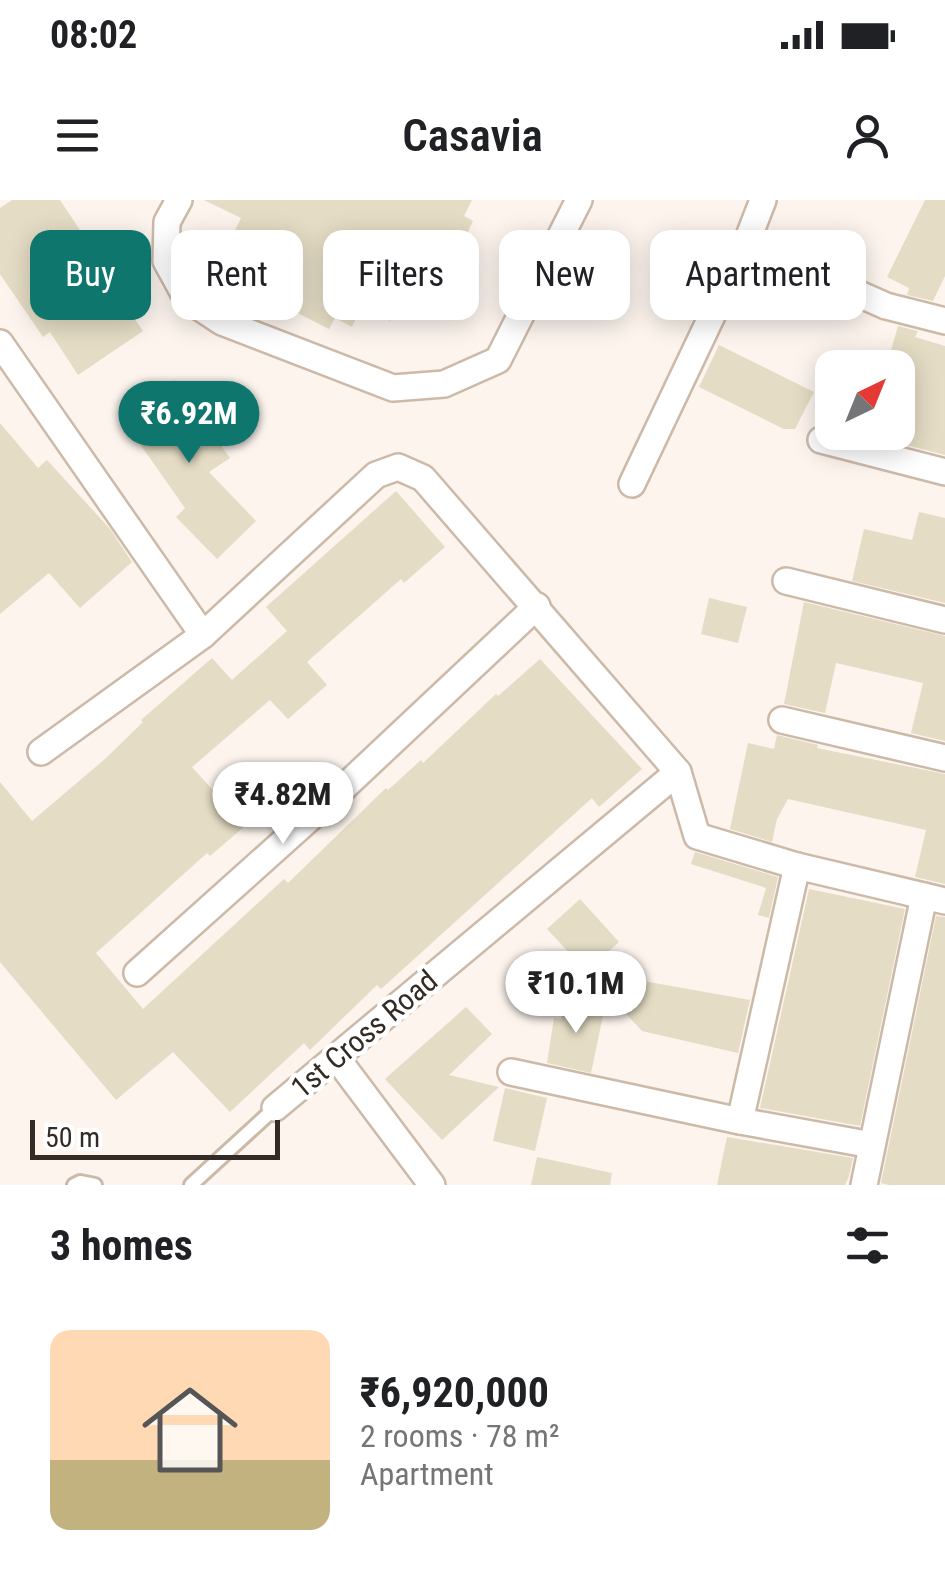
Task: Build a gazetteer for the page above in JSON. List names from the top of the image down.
{
  "streets": {
    "street": ["1st Cross Road"]
  },
  "scale_bar": "50 m",
  "north": "top right",
  "page": {
    "status": "08:02",
    "header": "Casavia",
    "chip": [
      "Buy",
      "Rent",
      "Filters",
      "New",
      "Apartment"
    ],
    "price": ["₹6.92M", "₹4.82M", "₹10.1M"],
    "scale": "50 m",
    "heading": "3 homes",
    "list": [
      {
        "name": "₹6,920,000",
        "note": "2 rooms · 78 m² · Apartment"
      }
    ]
  }
}
